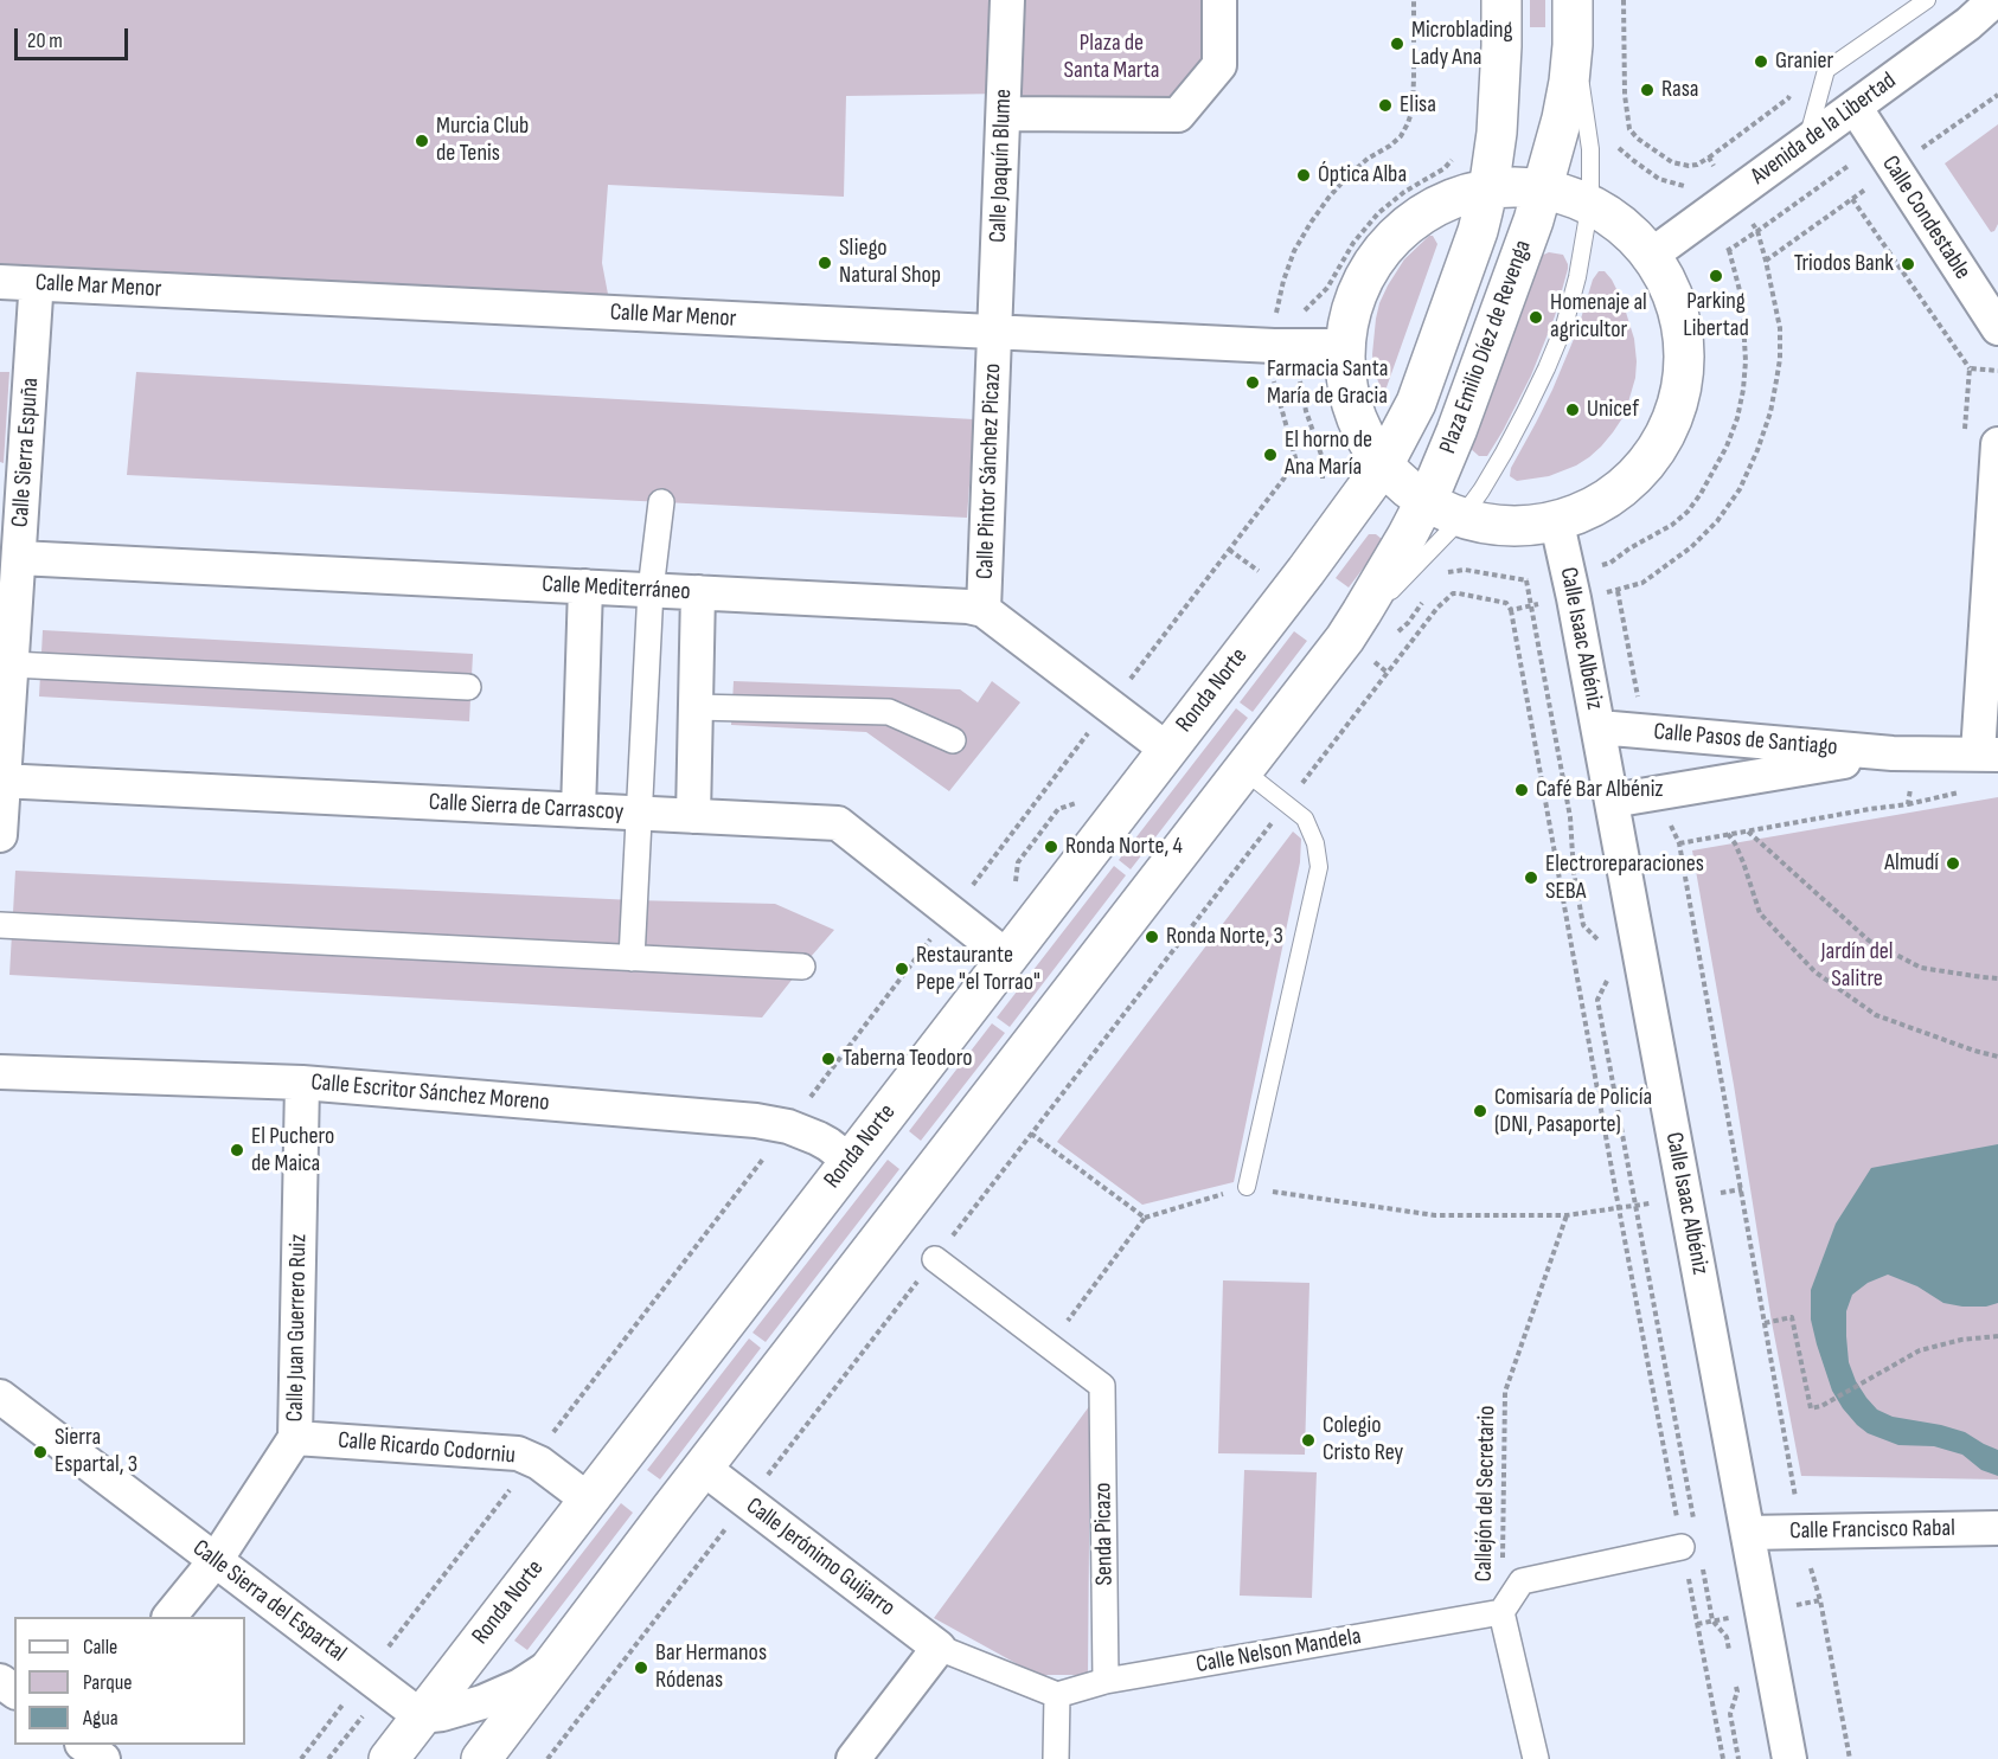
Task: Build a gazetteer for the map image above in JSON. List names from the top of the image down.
{
  "streets": {
    "main road": ["Plaza Emilio Díez de Revenga", "Ronda Norte"],
    "street": [
      "Avenida de la Libertad",
      "Calle Joaquín Blume",
      "Calle Condestable",
      "Calle Mar Menor",
      "Calle Sierra Espuña",
      "Calle Pintor Sánchez Picazo",
      "Calle Mediterráneo",
      "Calle Isaac Albéniz",
      "Calle Pasos de Santiago",
      "Calle Sierra de Carrascoy",
      "Calle Escritor Sánchez Moreno",
      "Calle Juan Guerrero Ruiz",
      "Calle Ricardo Codorniu",
      "Calle Francisco Rabal",
      "Senda Picazo",
      "Calle Jerónimo Guijarro",
      "Calle Sierra del Espartal",
      "Calle Nelson Mandela"
    ],
    "path": ["Callejón del Secretario"]
  },
  "crossings": [
    ["Avenida de la Libertad", "Calle Condestable"],
    ["Calle Joaquín Blume", "Calle Mar Menor"],
    ["Calle Joaquín Blume", "Calle Pintor Sánchez Picazo"],
    ["Calle Mar Menor", "Calle Sierra Espuña"],
    ["Calle Mar Menor", "Calle Pintor Sánchez Picazo"],
    ["Plaza Emilio Díez de Revenga", "Ronda Norte"],
    ["Calle Sierra Espuña", "Calle Mediterráneo"],
    ["Calle Sierra Espuña", "Calle Sierra de Carrascoy"],
    ["Calle Pintor Sánchez Picazo", "Calle Mediterráneo"],
    ["Calle Isaac Albéniz", "Calle Pasos de Santiago"],
    ["Calle Isaac Albéniz", "Calle Francisco Rabal"],
    ["Ronda Norte", "Calle Sierra de Carrascoy"],
    ["Ronda Norte", "Calle Escritor Sánchez Moreno"],
    ["Ronda Norte", "Calle Ricardo Codorniu"],
    ["Ronda Norte", "Calle Sierra del Espartal"],
    ["Calle Escritor Sánchez Moreno", "Calle Juan Guerrero Ruiz"],
    ["Calle Juan Guerrero Ruiz", "Calle Ricardo Codorniu"],
    ["Calle Juan Guerrero Ruiz", "Calle Sierra del Espartal"],
    ["Callejón del Secretario", "Calle Nelson Mandela"],
    ["Senda Picazo", "Calle Nelson Mandela"]
  ],
  "parks": ["Plaza de Santa Marta", "Jardín del Salitre"],
  "places": [
    "Microblading Lady Ana",
    "Granier",
    "Rasa",
    "Elisa",
    "Murcia Club de Tenis",
    "Óptica Alba",
    "Sliego Natural Shop",
    "Triodos Bank",
    "Parking Libertad",
    "Homenaje al agricultor",
    "Farmacia Santa María de Gracia",
    "Unicef",
    "El horno de Ana María",
    "Café Bar Albéniz",
    "Ronda Norte, 4",
    "Almudí",
    "Electroreparaciones SEBA",
    "Ronda Norte, 3",
    "Restaurante Pepe \"el Torrao\"",
    "Taberna Teodoro",
    "Comisaría de Policía (DNI, Pasaporte)",
    "El Puchero de Maica",
    "Colegio Cristo Rey",
    "Sierra Espartal, 3",
    "Bar Hermanos Ródenas"
  ],
  "legend": ["Calle", "Parque", "Agua"],
  "scale_bar": "20 m"
}
